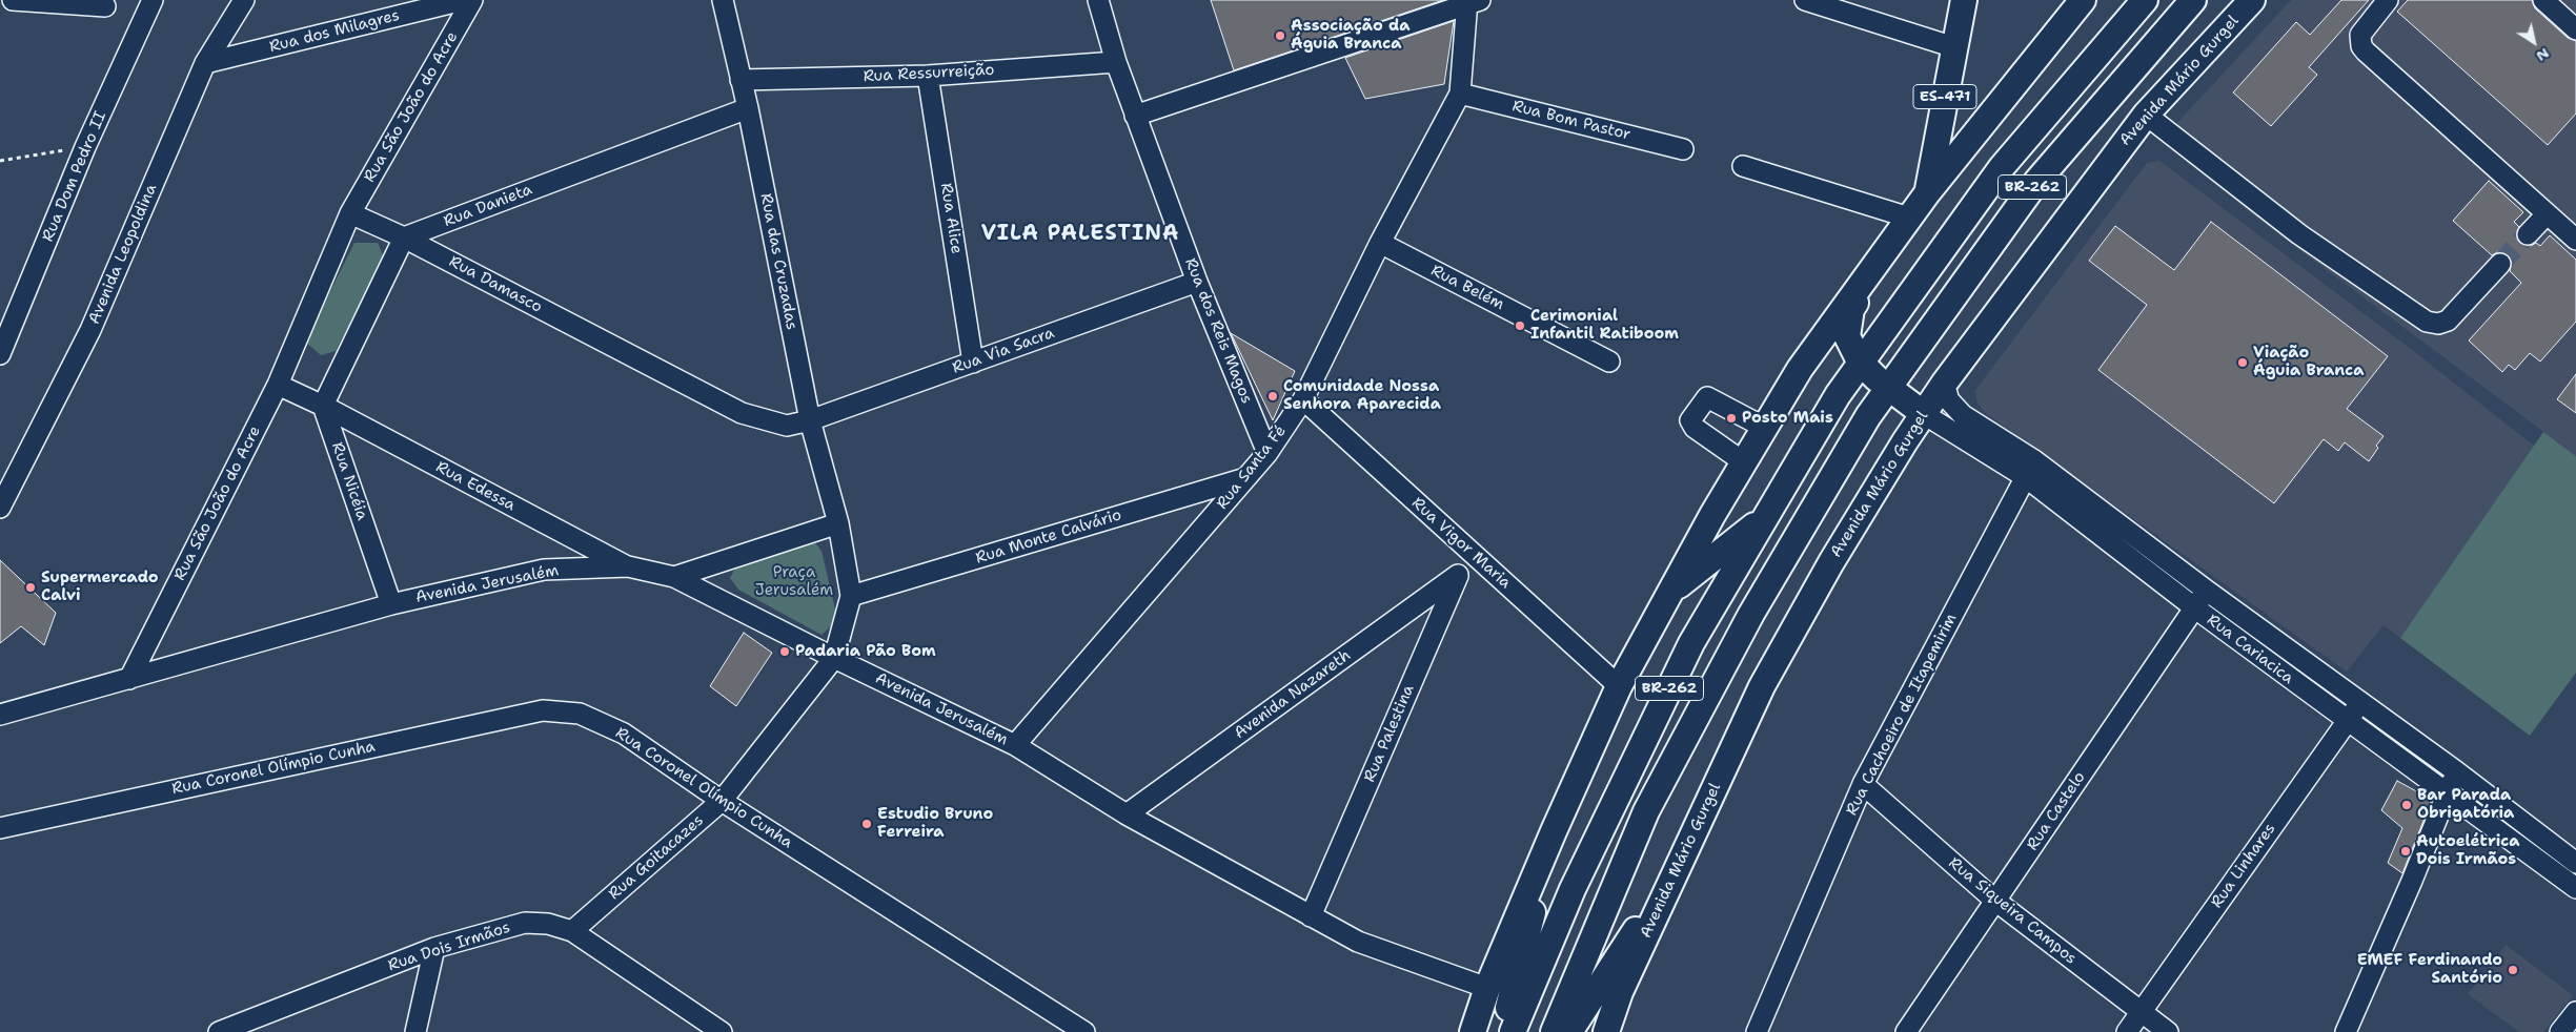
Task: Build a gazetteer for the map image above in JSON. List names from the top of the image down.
{
  "streets": {
    "main road": ["Avenida Mário Gurgel", "ES-471", "BR-262"],
    "street": [
      "Rua dos Milagres",
      "Rua Ressurreição",
      "Rua São João do Acre",
      "Rua Bom Pastor",
      "Rua Dom Pedro II",
      "Rua Danieta",
      "Rua Alice",
      "Avenida Leopoldina",
      "Rua das Cruzadas",
      "Rua Damasco",
      "Rua Belém",
      "Rua dos Reis Magos",
      "Rua Via Sacra",
      "Rua Santa Fé",
      "Rua Nicéia",
      "Rua Edessa",
      "Rua Monte Calvário",
      "Rua Vigor Maria",
      "Avenida Jerusalém",
      "Rua Cariacica",
      "Avenida Nazareth",
      "Rua Cachoeiro de Itapemirim",
      "Rua Palestina",
      "Rua Coronel Olímpio Cunha",
      "Rua Castelo",
      "Rua Goitacazes",
      "Rua Linhares",
      "Rua Siqueira Campos",
      "Rua Dois Irmãos"
    ]
  },
  "crossings": [
    ["Rua dos Milagres", "Avenida Leopoldina"],
    ["Rua Ressurreição", "Rua Alice"],
    ["Rua Ressurreição", "Rua das Cruzadas"],
    ["Rua Ressurreição", "Rua dos Reis Magos"],
    ["Avenida Mário Gurgel", "Rua Cariacica"],
    ["ES-471", "BR-262"],
    ["Rua São João do Acre", "Rua Damasco"],
    ["Rua São João do Acre", "Avenida Jerusalém"],
    ["Rua Bom Pastor", "Rua Santa Fé"],
    ["BR-262", "Rua Vigor Maria"],
    ["BR-262", "Avenida Jerusalém"],
    ["Rua Danieta", "Rua das Cruzadas"],
    ["Rua Danieta", "Rua Damasco"],
    ["Rua Alice", "Rua Via Sacra"],
    ["Rua das Cruzadas", "Rua Damasco"],
    ["Rua das Cruzadas", "Rua Via Sacra"],
    ["Rua das Cruzadas", "Rua Monte Calvário"],
    ["Rua das Cruzadas", "Avenida Jerusalém"],
    ["Rua das Cruzadas", "Rua Goitacazes"],
    ["Rua Damasco", "Rua Via Sacra"],
    ["Rua Belém", "Rua Santa Fé"],
    ["Rua dos Reis Magos", "Rua Via Sacra"],
    ["Rua dos Reis Magos", "Rua Santa Fé"],
    ["Rua Santa Fé", "Rua Monte Calvário"],
    ["Rua Santa Fé", "Rua Vigor Maria"],
    ["Rua Santa Fé", "Avenida Jerusalém"],
    ["Rua Nicéia", "Rua Edessa"],
    ["Rua Nicéia", "Avenida Jerusalém"],
    ["Rua Edessa", "Avenida Jerusalém"],
    ["Rua Vigor Maria", "Rua Palestina"],
    ["Avenida Jerusalém", "Avenida Nazareth"],
    ["Avenida Jerusalém", "Rua Palestina"],
    ["Avenida Jerusalém", "Rua Goitacazes"],
    ["Rua Cariacica", "Rua Cachoeiro de Itapemirim"],
    ["Rua Cariacica", "Rua Castelo"],
    ["Rua Cariacica", "Rua Linhares"],
    ["Avenida Nazareth", "Rua Palestina"],
    ["Rua Cachoeiro de Itapemirim", "Rua Siqueira Campos"],
    ["Rua Coronel Olímpio Cunha", "Rua Goitacazes"],
    ["Rua Castelo", "Rua Siqueira Campos"],
    ["Rua Goitacazes", "Rua Dois Irmãos"],
    ["Rua Linhares", "Rua Siqueira Campos"]
  ],
  "districts": ["VILA PALESTINA"],
  "parks": ["Praça Jerusalém"],
  "places": [
    "Associação da Águia Branca",
    "Cerimonial Infantil Ratiboom",
    "Viação Águia Branca",
    "Comunidade Nossa Senhora Aparecida",
    "Posto Mais",
    "Supermercado Calvi",
    "Padaria Pão Bom",
    "Bar Parada Obrigatória",
    "Estudio Bruno Ferreira",
    "Autoelétrica Dois Irmãos",
    "EMEF Ferdinando Santório"
  ],
  "north": "bottom right"
}
